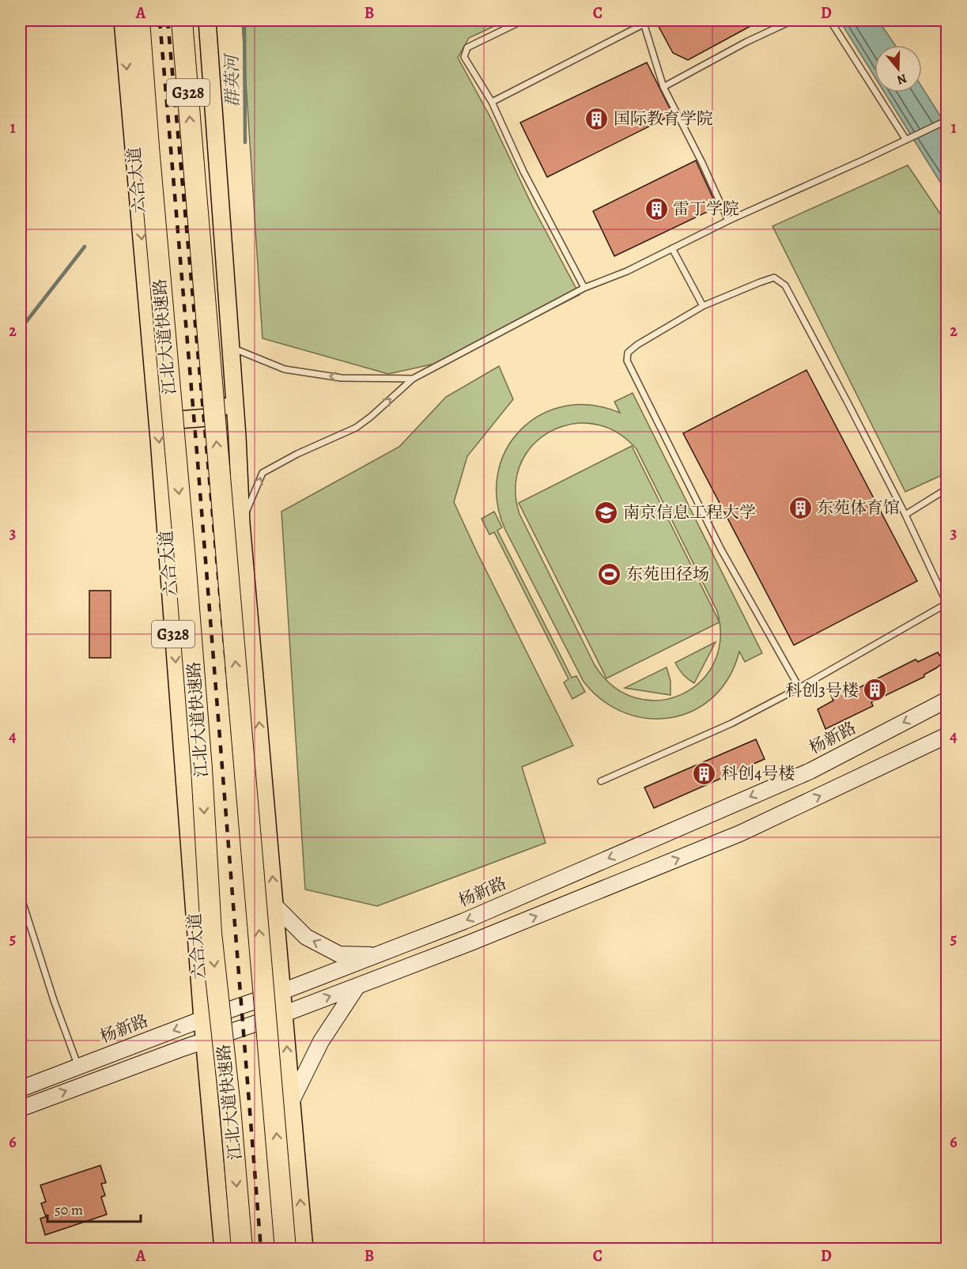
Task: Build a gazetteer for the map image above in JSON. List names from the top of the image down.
{
  "streets": {
    "highway": ["G328", "江北大道快速路"],
    "main road": ["六合大道", "杨新路"]
  },
  "crossings": [
    ["G328", "杨新路"],
    ["六合大道", "杨新路"]
  ],
  "water": ["群英河"],
  "places": {
    "building": [
      "国际教育学院",
      "雷丁学院",
      "东苑体育馆",
      "科创3号楼",
      "科创4号楼"
    ],
    "school or university": ["南京信息工程大学"],
    "sports": ["东苑田径场"]
  },
  "scale_bar": "50 m",
  "north": "bottom",
  "grid": {
    "columns": [
      "A",
      "B",
      "C",
      "D"
    ],
    "rows": [
      "1",
      "2",
      "3",
      "4",
      "5",
      "6"
    ]
  }
}
